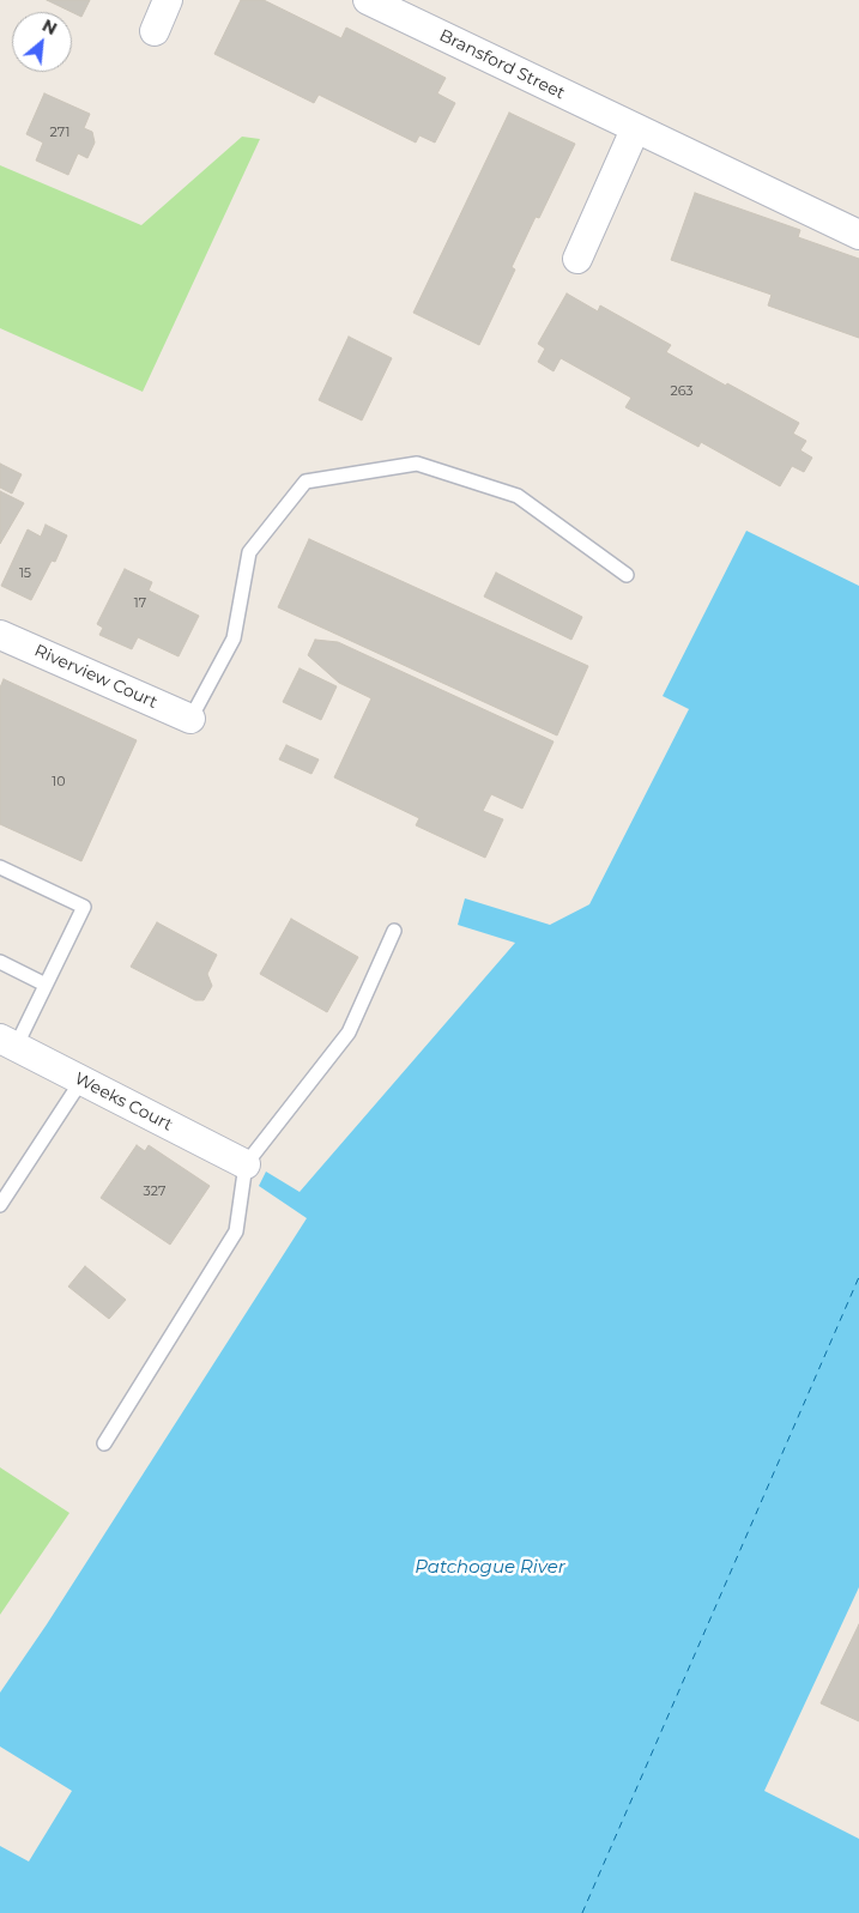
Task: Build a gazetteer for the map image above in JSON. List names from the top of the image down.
{
  "streets": {
    "street": ["Bransford Street", "Riverview Court", "Weeks Court"]
  },
  "water": ["Patchogue River"],
  "house_numbers": [
    "271",
    "263",
    "15",
    "17",
    "10",
    "327"
  ],
  "north": "top right"
}
